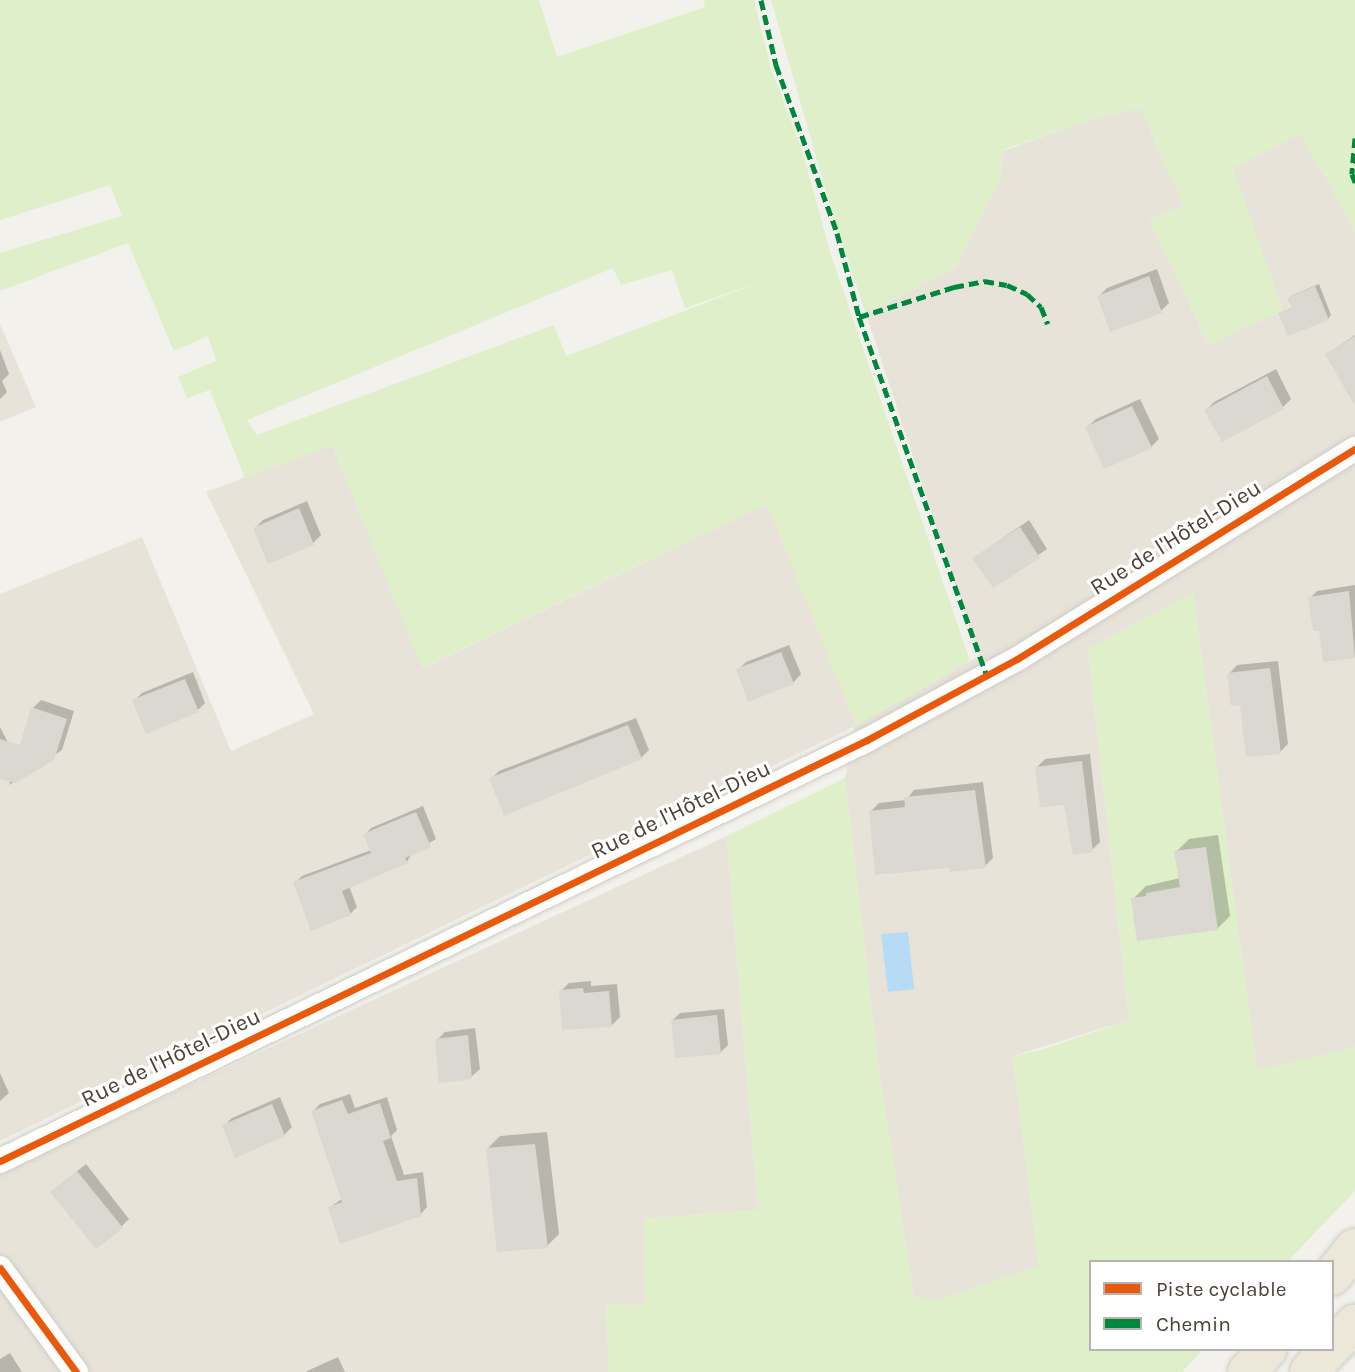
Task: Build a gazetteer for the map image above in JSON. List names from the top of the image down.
{
  "streets": {
    "street": ["Rue de l'Hôtel-Dieu"]
  },
  "legend": ["Piste cyclable", "Chemin"]
}
